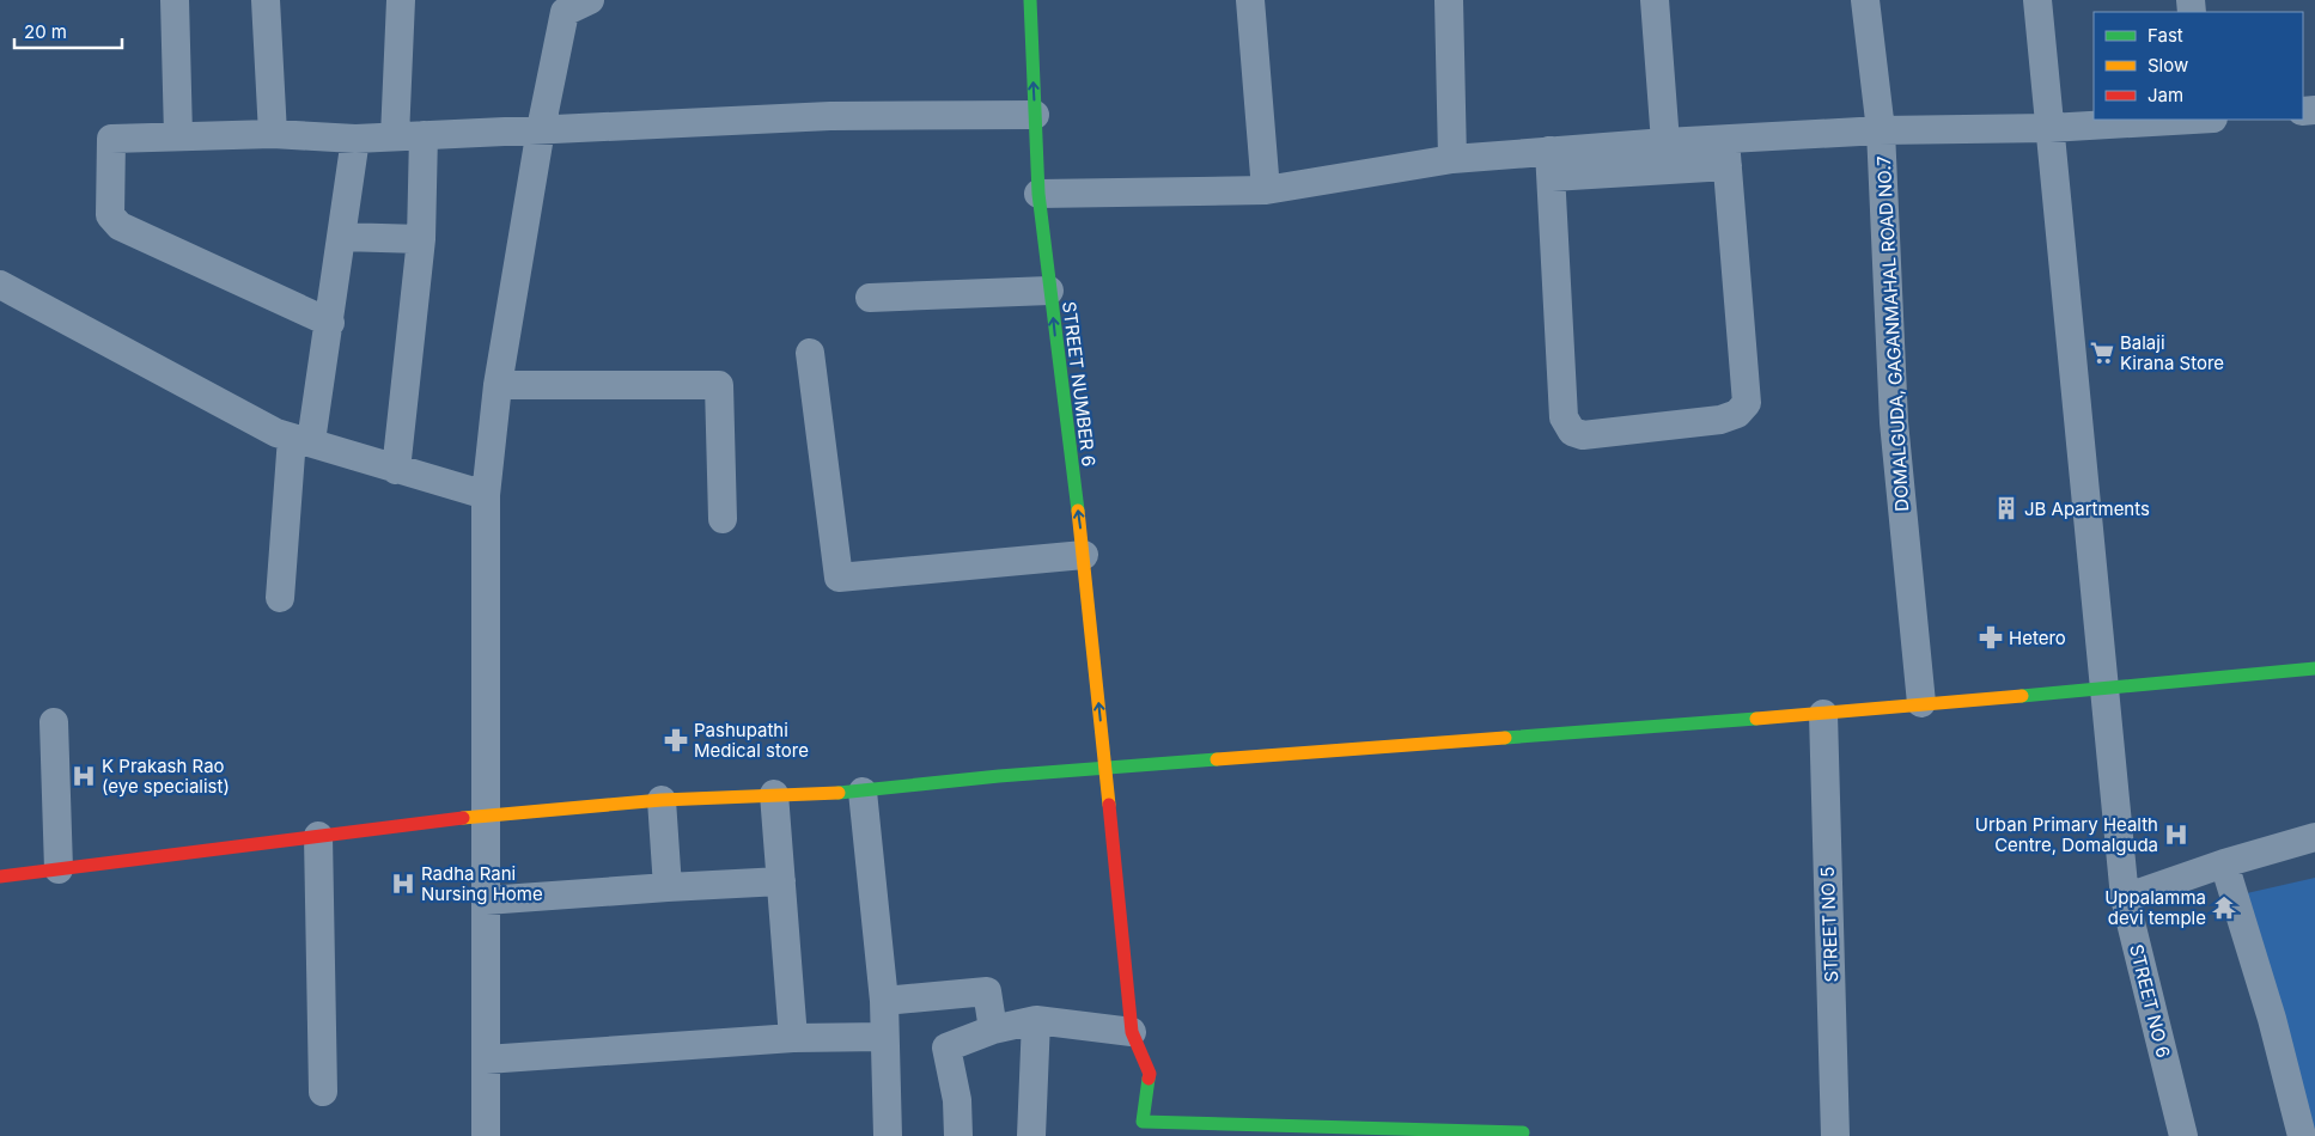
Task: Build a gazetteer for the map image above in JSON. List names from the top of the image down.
{
  "streets": {
    "street": [
      "DOMALGUDA, GAGANMAHAL ROAD NO.7",
      "STREET NUMBER 6",
      "STREET NO 5",
      "STREET NO 6"
    ]
  },
  "one_way": ["STREET NUMBER 6"],
  "places": {
    "supermarket": ["Balaji Kirana Store"],
    "building": ["JB Apartments"],
    "pharmacy": ["Hetero", "Pashupathi Medical store"],
    "hospital": ["K Prakash Rao (eye specialist)", "Urban Primary Health Centre, Domalguda", "Radha Rani Nursing Home"],
    "temple": ["Uppalamma devi temple"]
  },
  "legend": ["Fast", "Slow", "Jam"],
  "scale_bar": "20 m"
}
